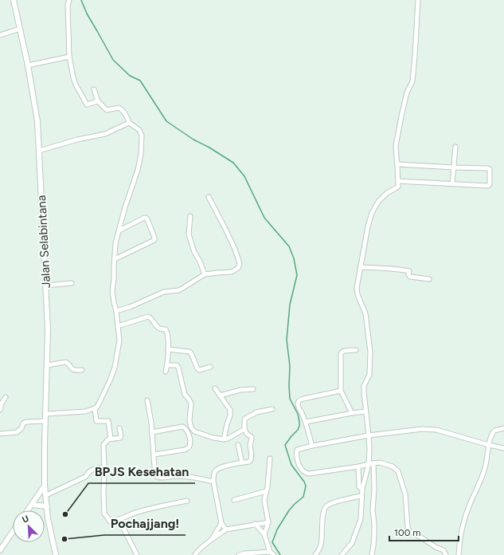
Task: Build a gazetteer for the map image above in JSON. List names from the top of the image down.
{
  "streets": {
    "street": ["Jalan Selabintana"]
  },
  "places": ["BPJS Kesehatan", "Pochajjang!"],
  "scale_bar": "100 m",
  "north": "top left"
}
